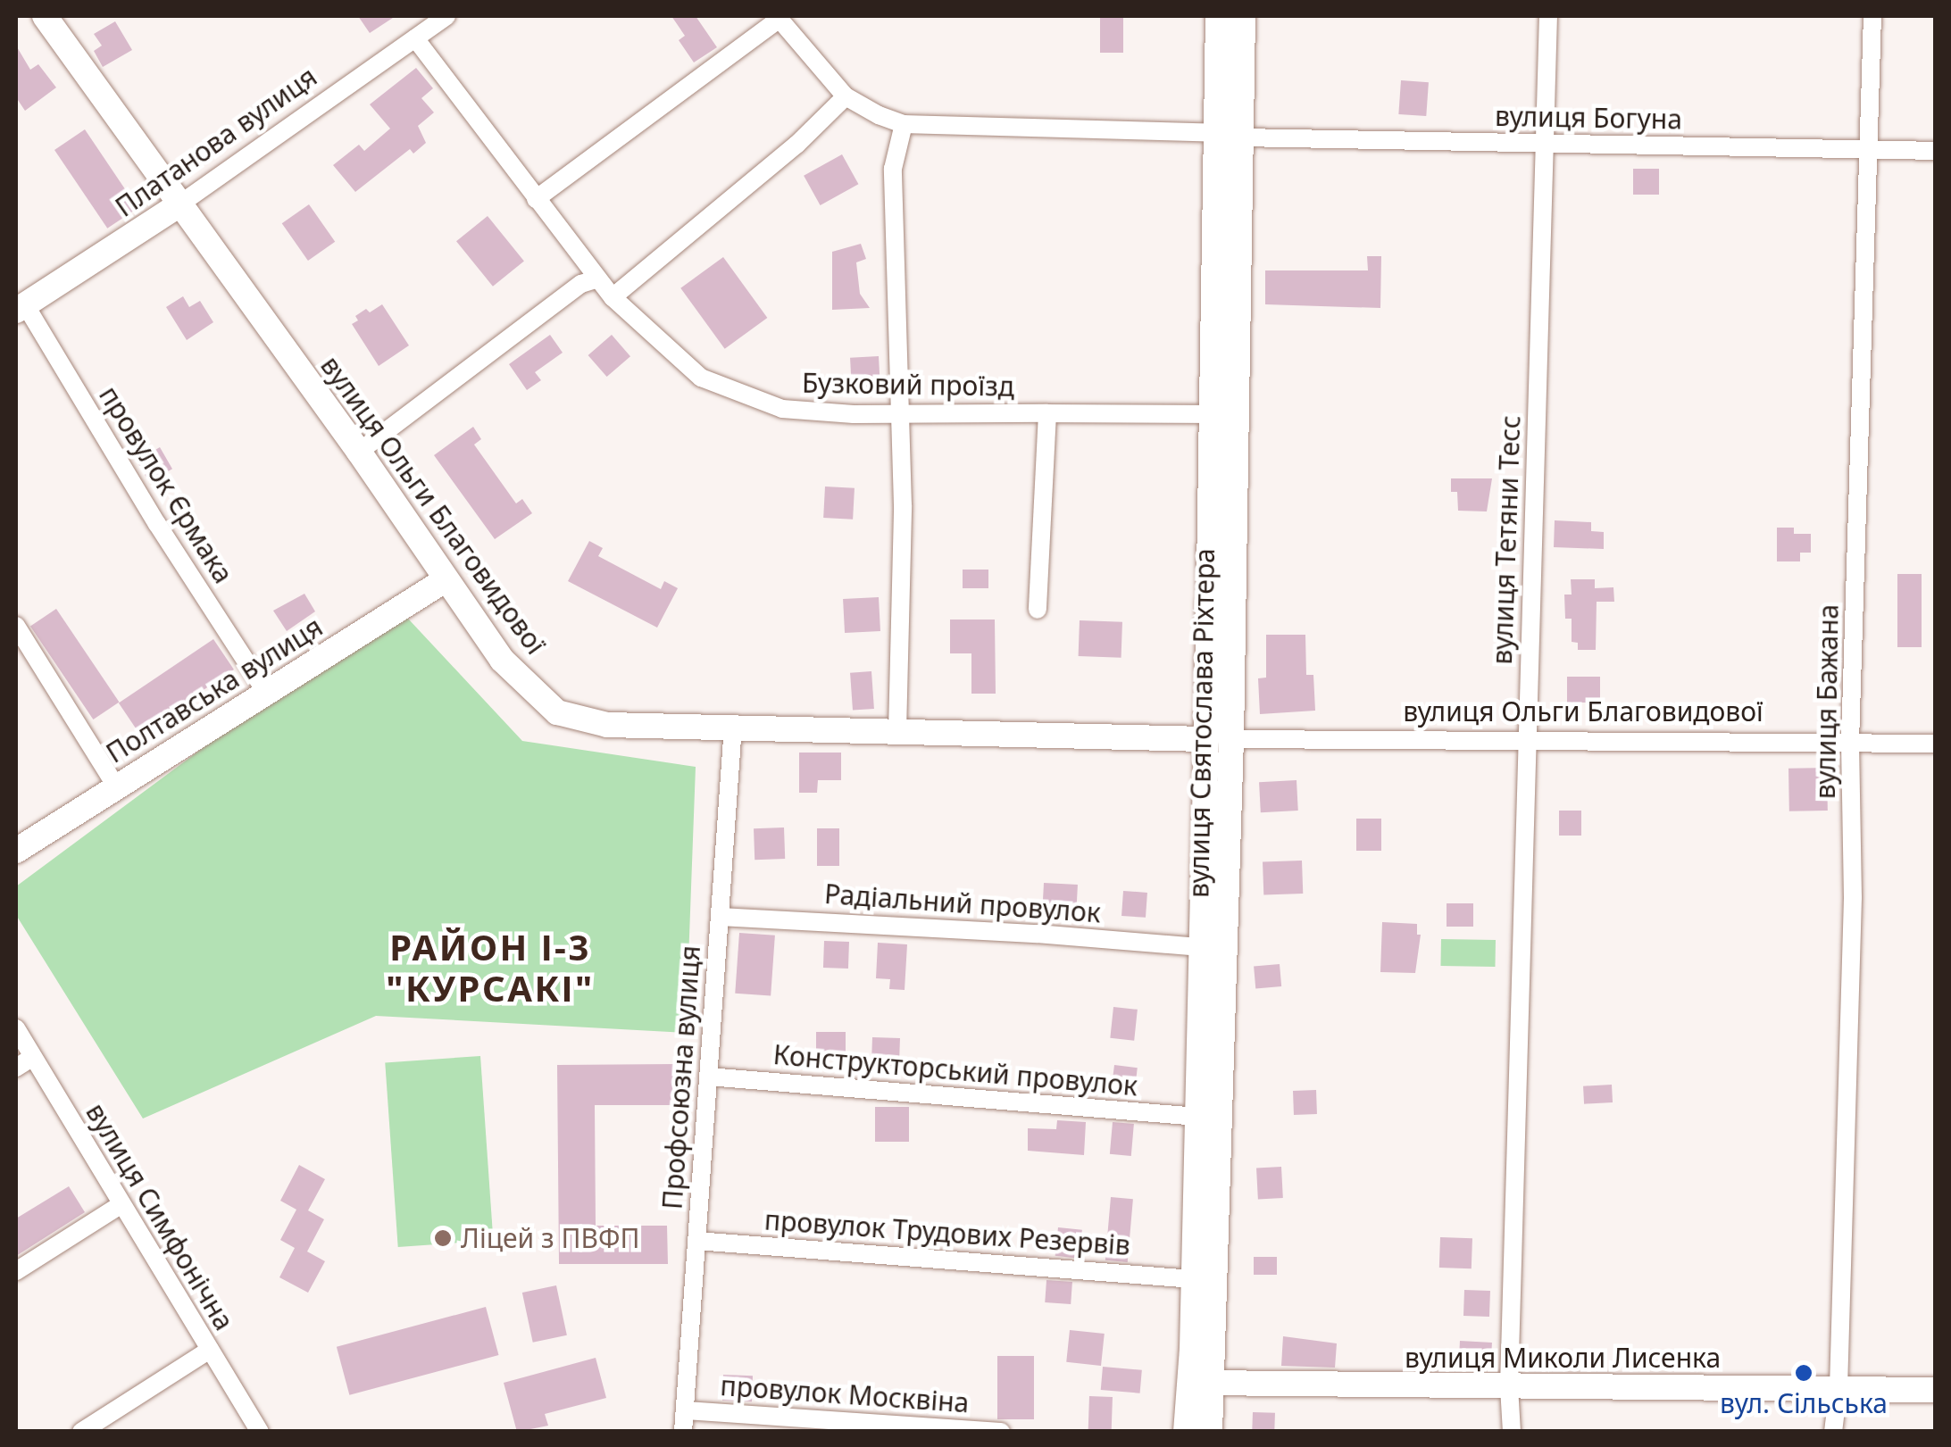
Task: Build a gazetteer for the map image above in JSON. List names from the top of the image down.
{
  "streets": {
    "street": [
      "вулиця Богуна",
      "Платанова вулиця",
      "Бузковий проїзд",
      "провулок Єрмака",
      "вулиця Ольги Благовидової",
      "вулиця Тетяни Тесс",
      "Полтавська вулиця",
      "вулиця Бажана",
      "вулиця Святослава Ріхтера",
      "Радіальний провулок",
      "Конструкторський провулок",
      "Профсоюзна вулиця",
      "вулиця Симфонічна",
      "провулок Трудових Резервів",
      "вулиця Миколи Лисенка",
      "провулок Москвіна"
    ]
  },
  "crossings": [
    ["вулиця Богуна", "вулиця Тетяни Тесс"],
    ["вулиця Богуна", "вулиця Бажана"],
    ["вулиця Богуна", "вулиця Святослава Ріхтера"],
    ["Платанова вулиця", "Бузковий проїзд"],
    ["Платанова вулиця", "провулок Єрмака"],
    ["Платанова вулиця", "вулиця Ольги Благовидової"],
    ["провулок Єрмака", "Полтавська вулиця"],
    ["вулиця Ольги Благовидової", "вулиця Тетяни Тесс"],
    ["вулиця Ольги Благовидової", "Полтавська вулиця"],
    ["вулиця Ольги Благовидової", "вулиця Бажана"],
    ["вулиця Ольги Благовидової", "вулиця Святослава Ріхтера"],
    ["вулиця Ольги Благовидової", "Профсоюзна вулиця"],
    ["вулиця Тетяни Тесс", "вулиця Миколи Лисенка"],
    ["вулиця Бажана", "вулиця Миколи Лисенка"],
    ["вулиця Святослава Ріхтера", "Радіальний провулок"],
    ["вулиця Святослава Ріхтера", "Конструкторський провулок"],
    ["вулиця Святослава Ріхтера", "провулок Трудових Резервів"],
    ["вулиця Святослава Ріхтера", "вулиця Миколи Лисенка"],
    ["Радіальний провулок", "Профсоюзна вулиця"],
    ["Конструкторський провулок", "Профсоюзна вулиця"],
    ["Профсоюзна вулиця", "провулок Трудових Резервів"],
    ["Профсоюзна вулиця", "провулок Москвіна"]
  ],
  "districts": ["РАЙОН І-3 \"КУРСАКІ\""],
  "places": ["Ліцей з ПВФП", "вул. Сiльська"]
}
